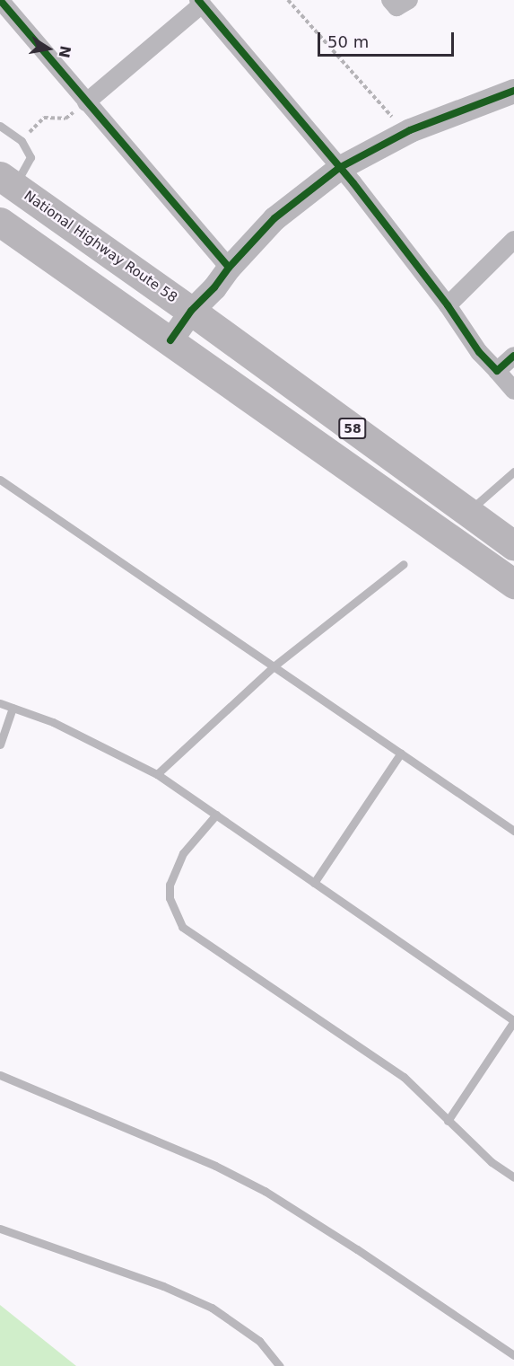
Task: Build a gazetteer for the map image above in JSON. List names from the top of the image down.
{
  "streets": {
    "highway": ["National Highway Route 58", "58"]
  },
  "scale_bar": "50 m",
  "north": "right"
}
